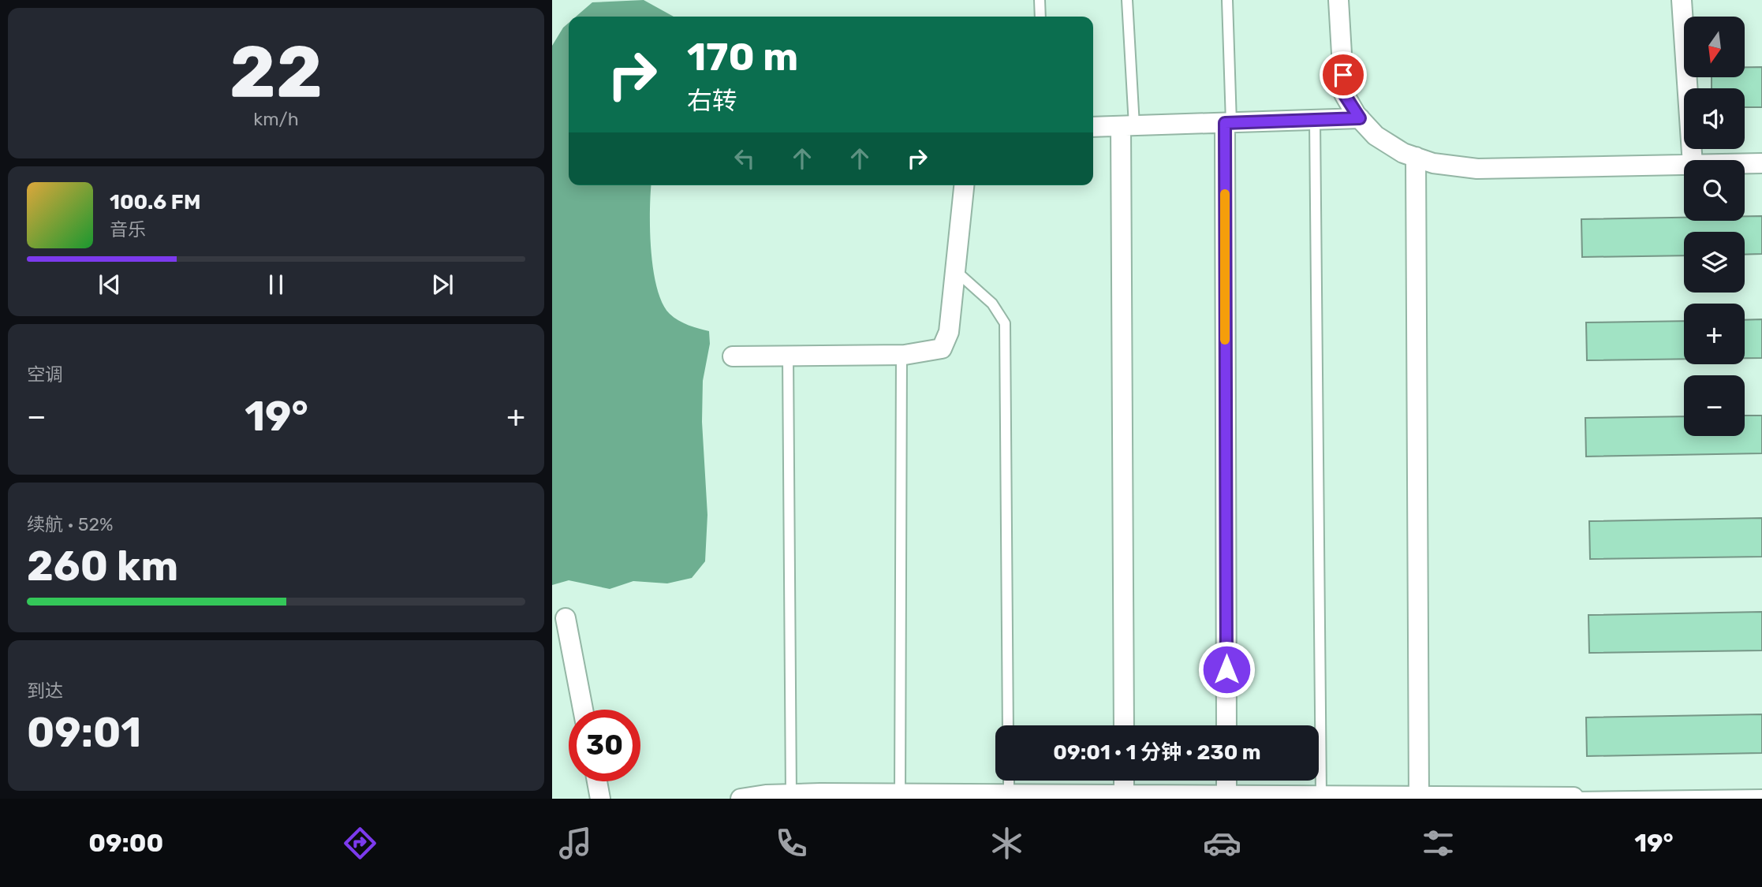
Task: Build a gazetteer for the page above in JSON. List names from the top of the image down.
{
  "north": "bottom",
  "page": {
    "tile": [
      ["22", "km/h"],
      "空调",
      ["续航 · 52%", "260 km"],
      ["到达", "09:01"]
    ],
    "map_buttons": ["+", "−"],
    "turn": ["170 m", "右转"],
    "song": ["100.6 FM", "音乐"],
    "heat": ["−", "19°", "+"],
    "limit": "30",
    "trip": "09:01 · 1 分钟 · 230 m",
    "tabs": ["09:00", "19°"]
  }
}
